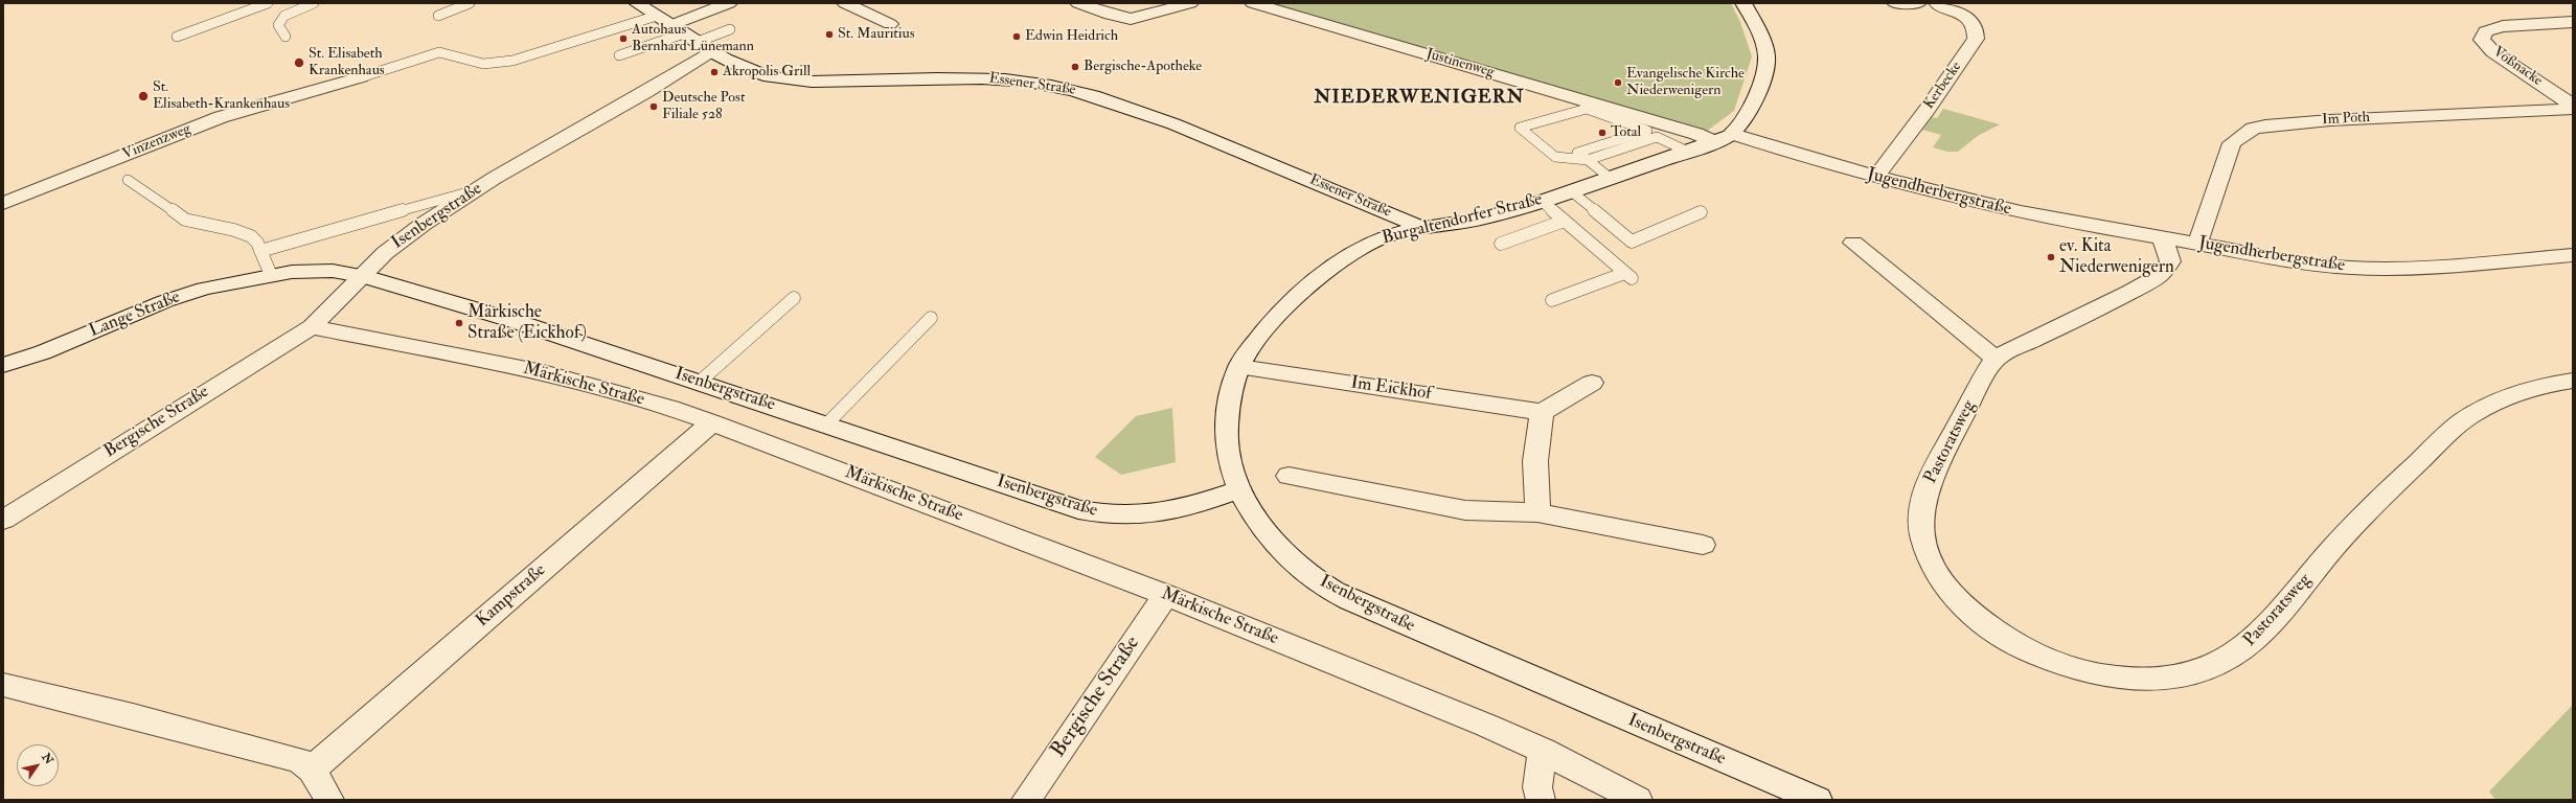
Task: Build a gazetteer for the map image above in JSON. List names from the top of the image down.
{
  "streets": {
    "street": [
      "Justinenweg",
      "Voßnacke",
      "Essener Straße",
      "Kerbecke",
      "Im Poth",
      "Vinzenzweg",
      "Jugendherbergstraße",
      "Isenbergstraße",
      "Burgaltendorfer Straße",
      "Lange Straße",
      "Märkische Straße",
      "Im Eickhof",
      "Bergische Straße",
      "Pastoratsweg",
      "Kampstraße"
    ]
  },
  "crossings": [
    ["Justinenweg", "Burgaltendorfer Straße"],
    ["Essener Straße", "Isenbergstraße"],
    ["Essener Straße", "Burgaltendorfer Straße"],
    ["Kerbecke", "Jugendherbergstraße"],
    ["Im Poth", "Jugendherbergstraße"],
    ["Jugendherbergstraße", "Burgaltendorfer Straße"],
    ["Isenbergstraße", "Burgaltendorfer Straße"],
    ["Isenbergstraße", "Lange Straße"],
    ["Burgaltendorfer Straße", "Im Eickhof"],
    ["Märkische Straße", "Bergische Straße"],
    ["Märkische Straße", "Kampstraße"]
  ],
  "districts": ["NIEDERWENIGERN"],
  "places": [
    "St. Mauritius",
    "Edwin Heidrich",
    "Autohaus Bernhard Lünemann",
    "St. Elisabeth Krankenhaus",
    "Bergische-Apotheke",
    "Akropolis Grill",
    "Evangelische Kirche Niederwenigern",
    "St. Elisabeth-Krankenhaus",
    "Deutsche Post Filiale 528",
    "Total",
    "ev. Kita Niederwenigern",
    "Märkische Straße (Eickhof)"
  ],
  "north": "top right"
}
